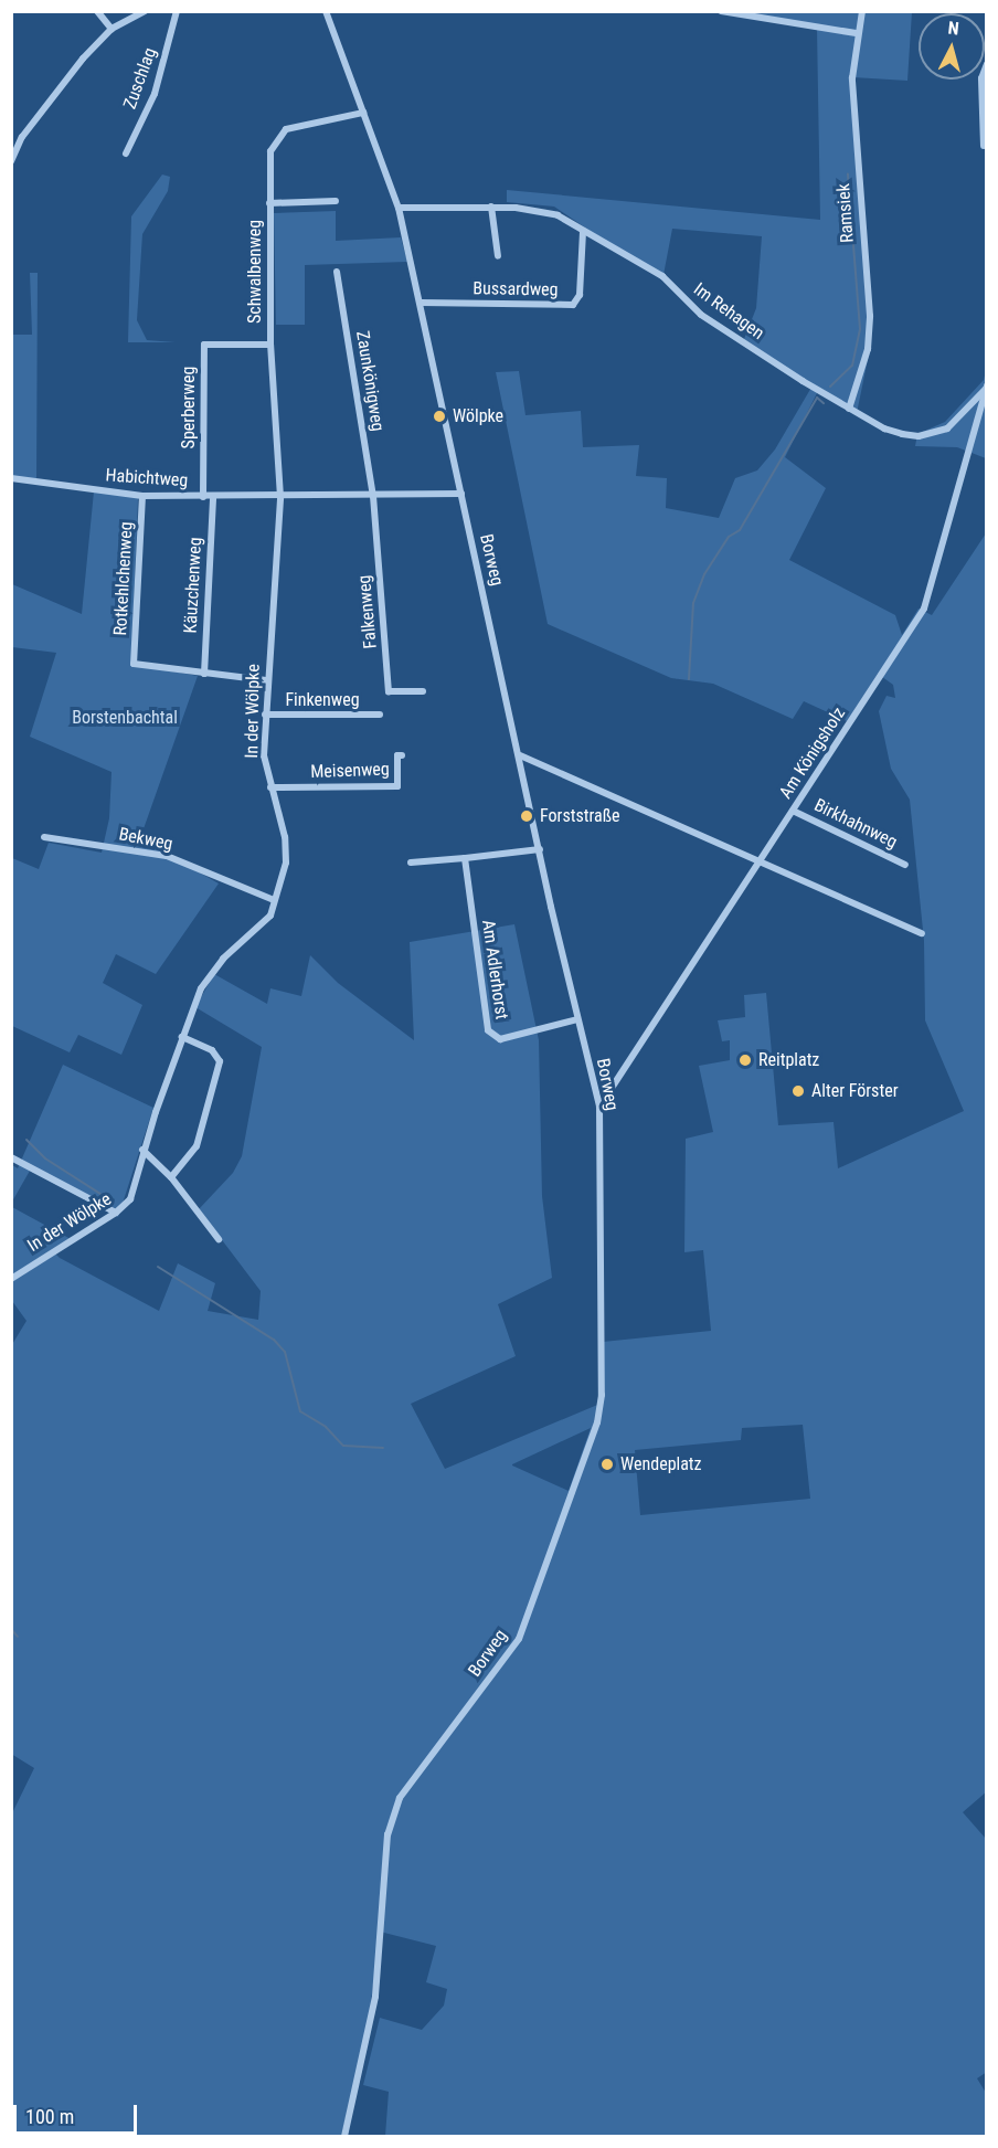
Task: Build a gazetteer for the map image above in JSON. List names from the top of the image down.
{
  "streets": {
    "street": [
      "Zuschlag",
      "Ramsiek",
      "Schwalbenweg",
      "Bussardweg",
      "Im Rehagen",
      "Zaunkönigweg",
      "Sperberweg",
      "Habichtweg",
      "Borweg",
      "Rotkehlchenweg",
      "Käuzchenweg",
      "Falkenweg",
      "Finkenweg",
      "In der Wölpke",
      "Am Königsholz",
      "Meisenweg",
      "Birkhahnweg",
      "Bekweg",
      "Am Adlerhorst"
    ]
  },
  "crossings": [
    ["Ramsiek", "Im Rehagen"],
    ["Schwalbenweg", "Sperberweg"],
    ["Schwalbenweg", "Habichtweg"],
    ["Schwalbenweg", "Borweg"],
    ["Schwalbenweg", "In der Wölpke"],
    ["Bussardweg", "Im Rehagen"],
    ["Bussardweg", "Borweg"],
    ["Im Rehagen", "Borweg"],
    ["Im Rehagen", "Am Königsholz"],
    ["Zaunkönigweg", "Falkenweg"],
    ["Sperberweg", "Habichtweg"],
    ["Habichtweg", "Rotkehlchenweg"],
    ["Habichtweg", "Käuzchenweg"],
    ["Habichtweg", "In der Wölpke"],
    ["Borweg", "Am Königsholz"],
    ["Borweg", "Am Adlerhorst"],
    ["Rotkehlchenweg", "Käuzchenweg"],
    ["Finkenweg", "In der Wölpke"],
    ["In der Wölpke", "Meisenweg"],
    ["In der Wölpke", "Bekweg"],
    ["Am Königsholz", "Birkhahnweg"]
  ],
  "parks": ["Borstenbachtal"],
  "places": [
    "Wölpke",
    "Forststraße",
    "Reitplatz",
    "Alter Förster",
    "Wendeplatz"
  ],
  "scale_bar": "100 m",
  "north": "top"
}
